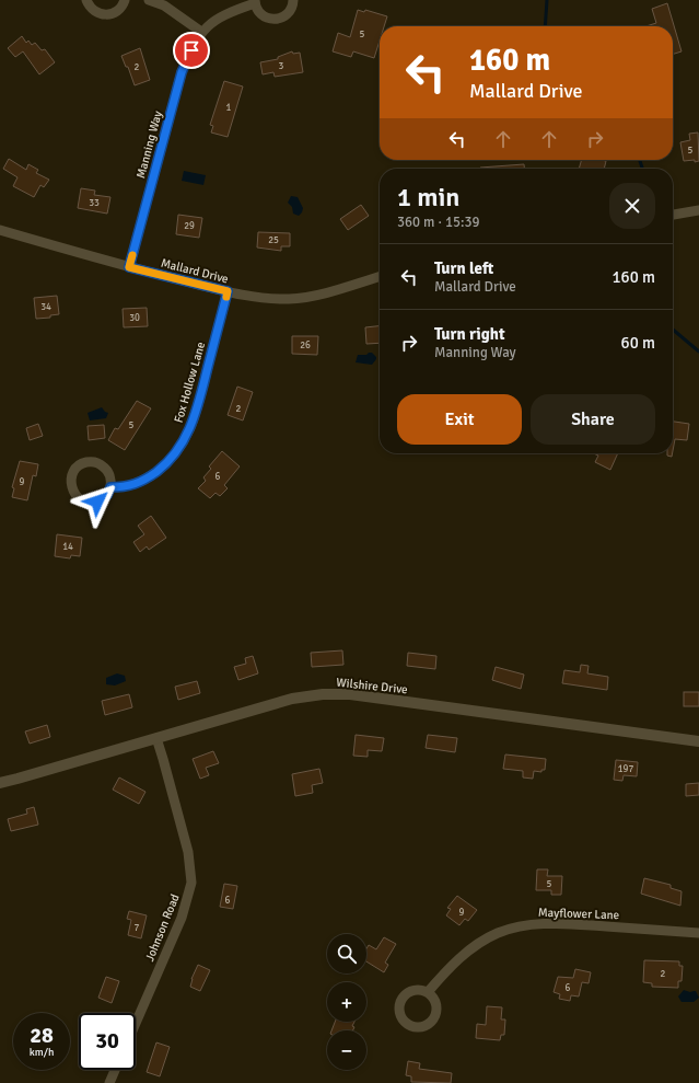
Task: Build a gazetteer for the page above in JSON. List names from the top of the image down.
{
  "streets": {
    "street": [
      "Manning Way",
      "Mallard Drive",
      "Fox Hollow Lane",
      "Wilshire Drive",
      "Mayflower Lane",
      "Johnson Road"
    ]
  },
  "crossings": [
    ["Manning Way", "Mallard Drive"],
    ["Mallard Drive", "Fox Hollow Lane"],
    ["Wilshire Drive", "Johnson Road"]
  ],
  "house_numbers": [
    "5",
    "3",
    "2",
    "1",
    "5",
    "33",
    "29",
    "25",
    "34",
    "30",
    "26",
    "2",
    "5",
    "6",
    "9",
    "14",
    "197",
    "5",
    "6",
    "9",
    "7",
    "2",
    "6"
  ],
  "page": {
    "turn": ["160 m", "Mallard Drive"],
    "heading": ["1 min", "360 m · 15:39"],
    "list": [
      {
        "name": "Turn left",
        "note": "Mallard Drive",
        "value": "160 m"
      },
      {
        "name": "Turn right",
        "note": "Manning Way",
        "value": "60 m"
      }
    ],
    "buttons": ["Exit", "Share"],
    "map_buttons": ["+", "−"],
    "speed": "28 km/h",
    "limit": "30"
  }
}
